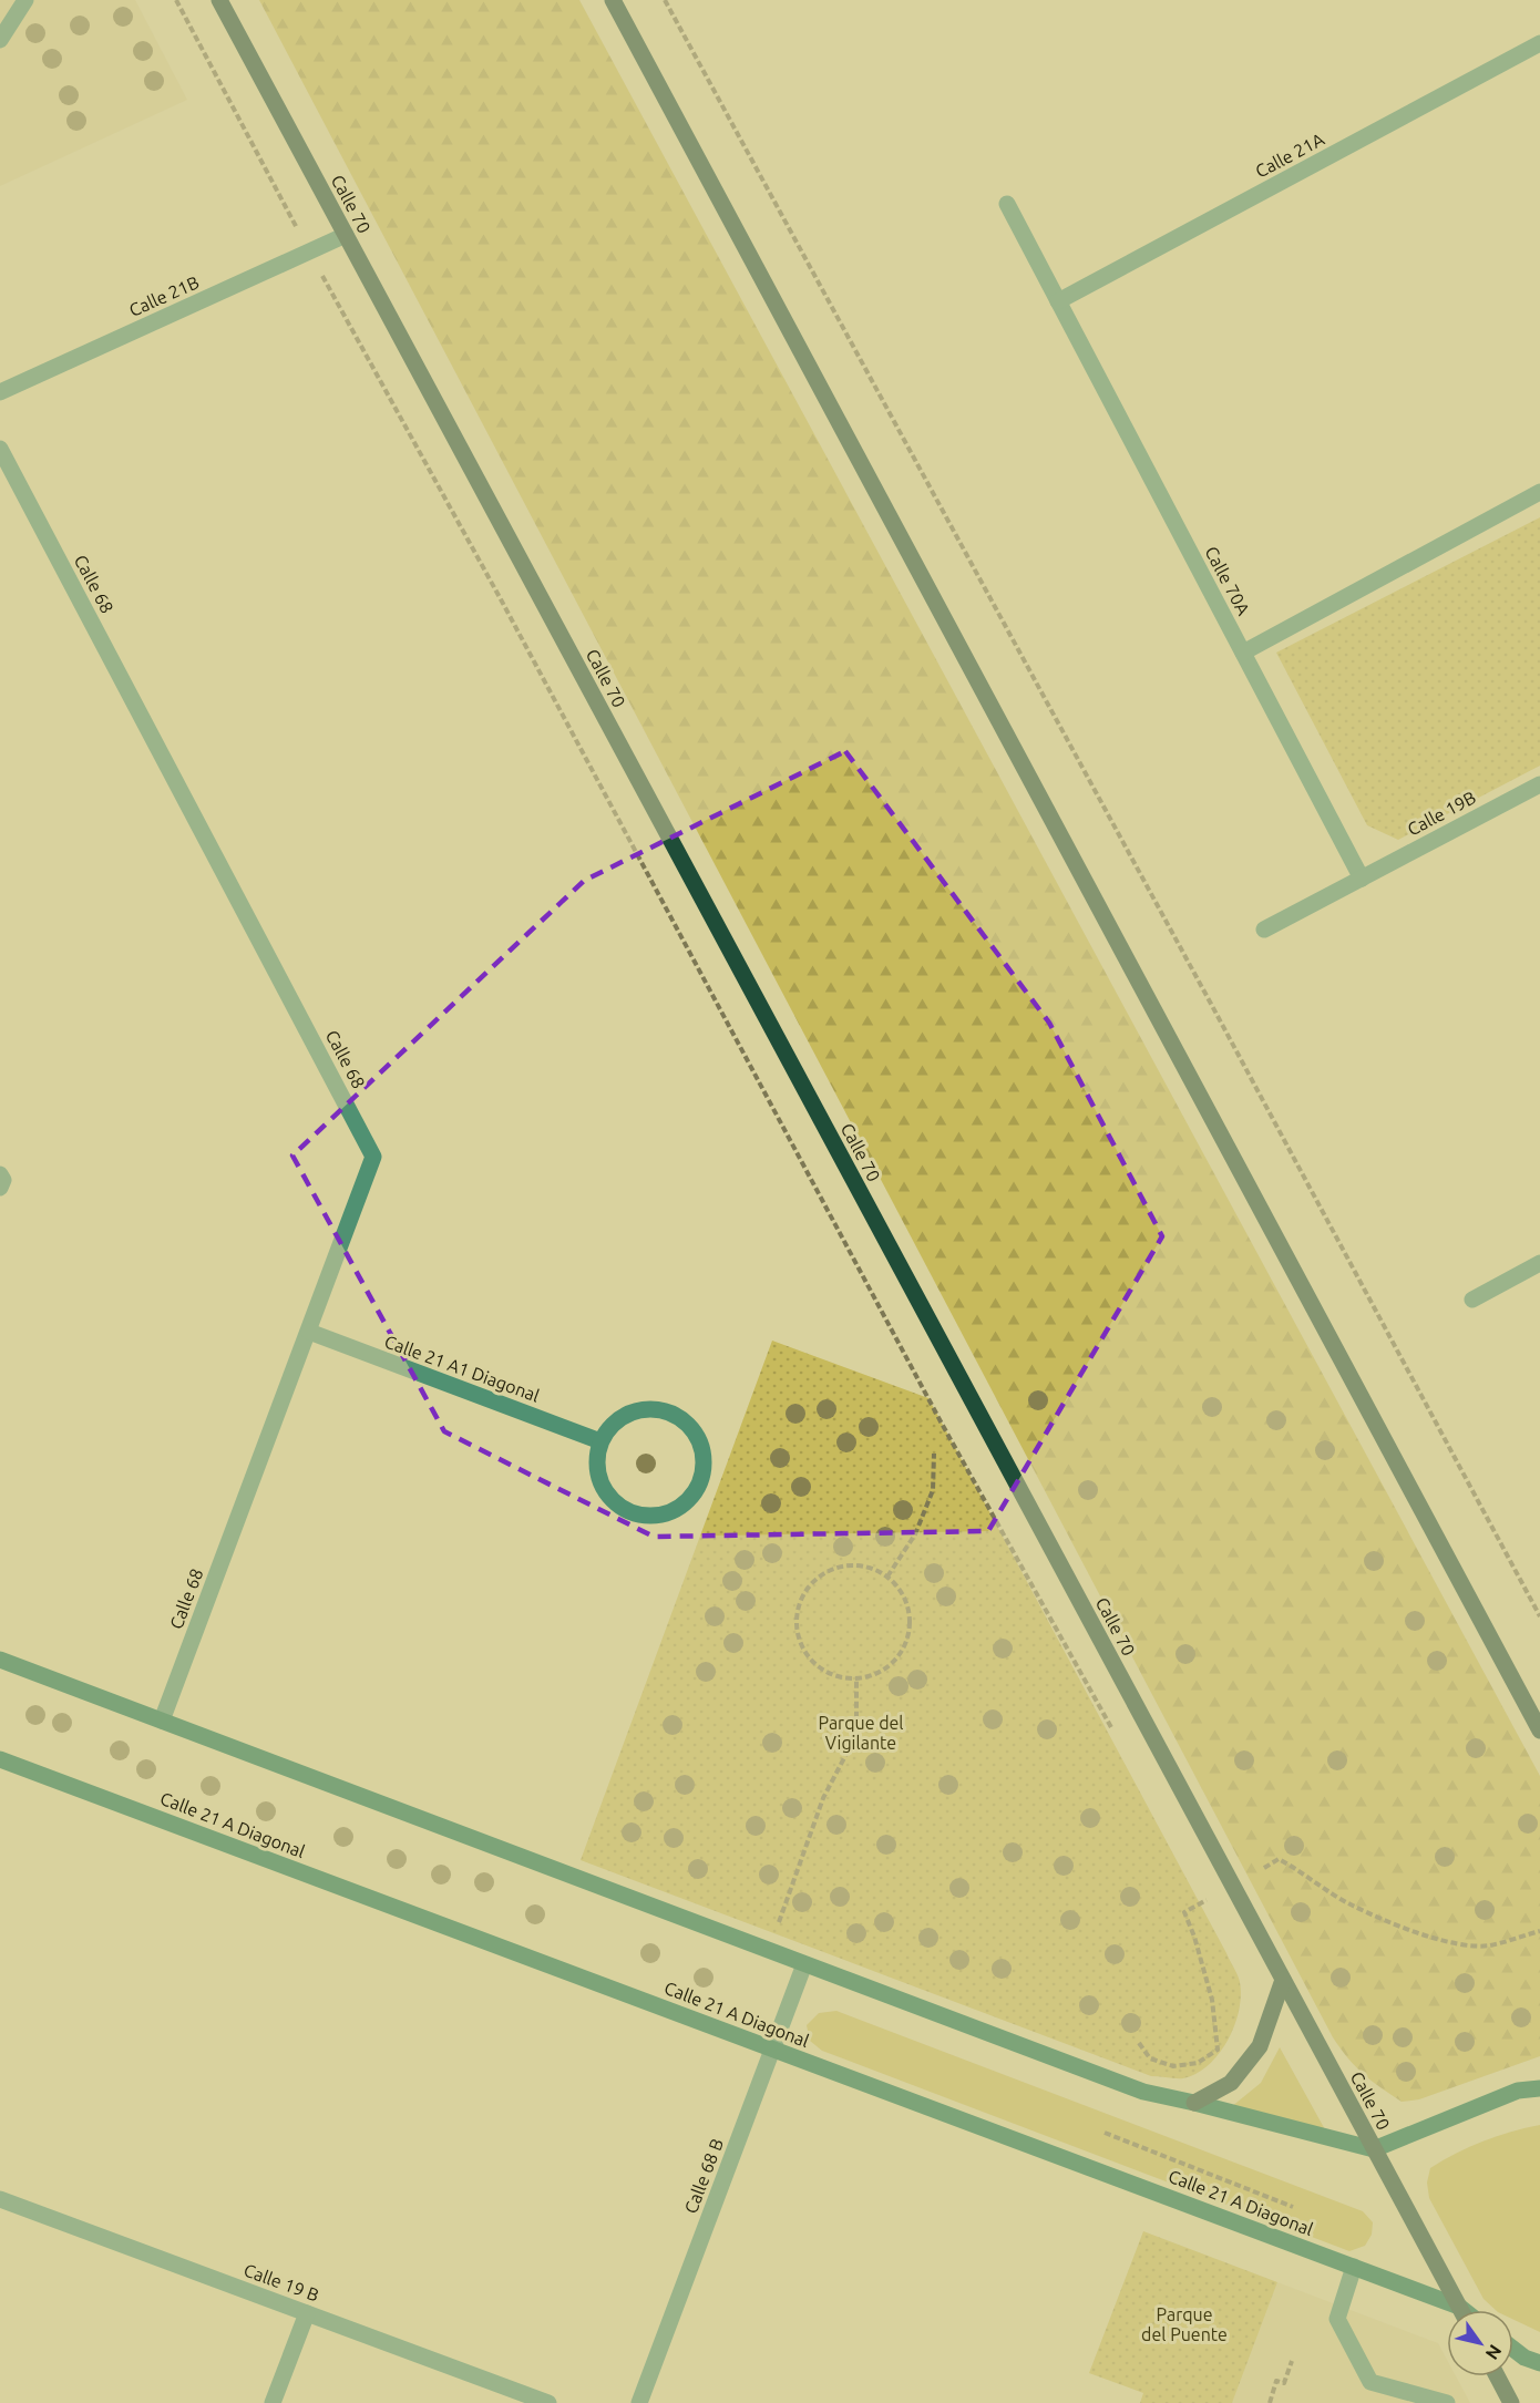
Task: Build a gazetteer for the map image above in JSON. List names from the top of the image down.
{
  "streets": {
    "main road": ["Calle 70", "Calle 21 A Diagonal"],
    "street": [
      "Calle 21A",
      "Calle 21B",
      "Calle 70A",
      "Calle 68",
      "Calle 19B",
      "Calle 21 A1 Diagonal",
      "Calle 68 B",
      "Calle 19 B"
    ]
  },
  "crossings": [
    ["Calle 21A", "Calle 70A"],
    ["Calle 70", "Calle 21B"],
    ["Calle 70", "Calle 21 A Diagonal"],
    ["Calle 70A", "Calle 19B"],
    ["Calle 68", "Calle 21 A1 Diagonal"],
    ["Calle 21 A Diagonal", "Calle 68 B"]
  ],
  "parks": ["Parque del Vigilante", "Parque del Puente"],
  "north": "bottom right"
}
